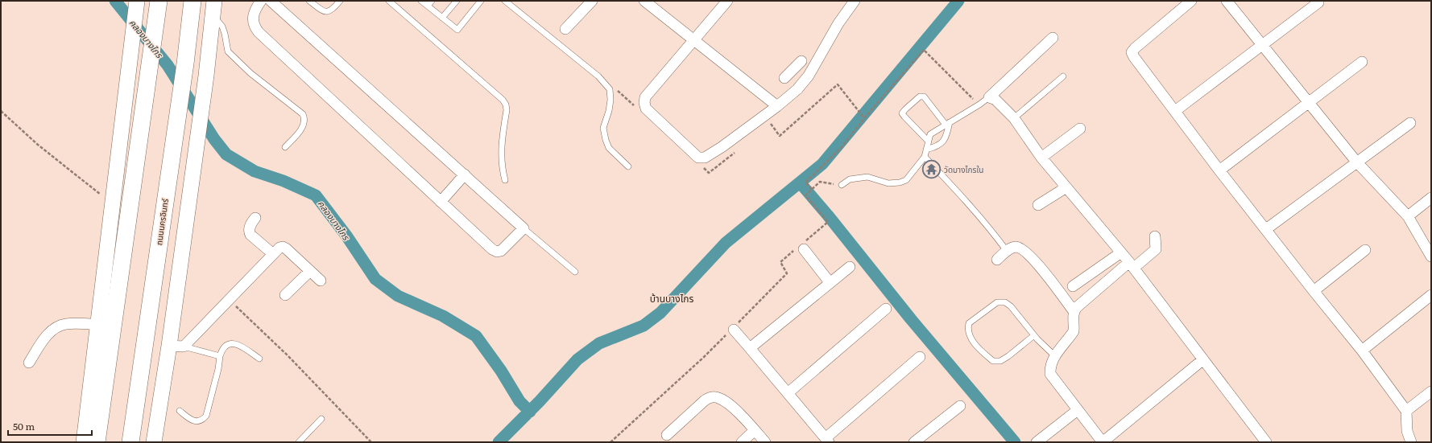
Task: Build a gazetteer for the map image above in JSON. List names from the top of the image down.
{
  "streets": {
    "main road": ["ถนนนครอินทร์"]
  },
  "districts": ["บ้านบางไกร"],
  "water": ["คลองบางไกร"],
  "places": {
    "temple": ["วัดบางไกรใน"]
  },
  "scale_bar": "50 m"
}
